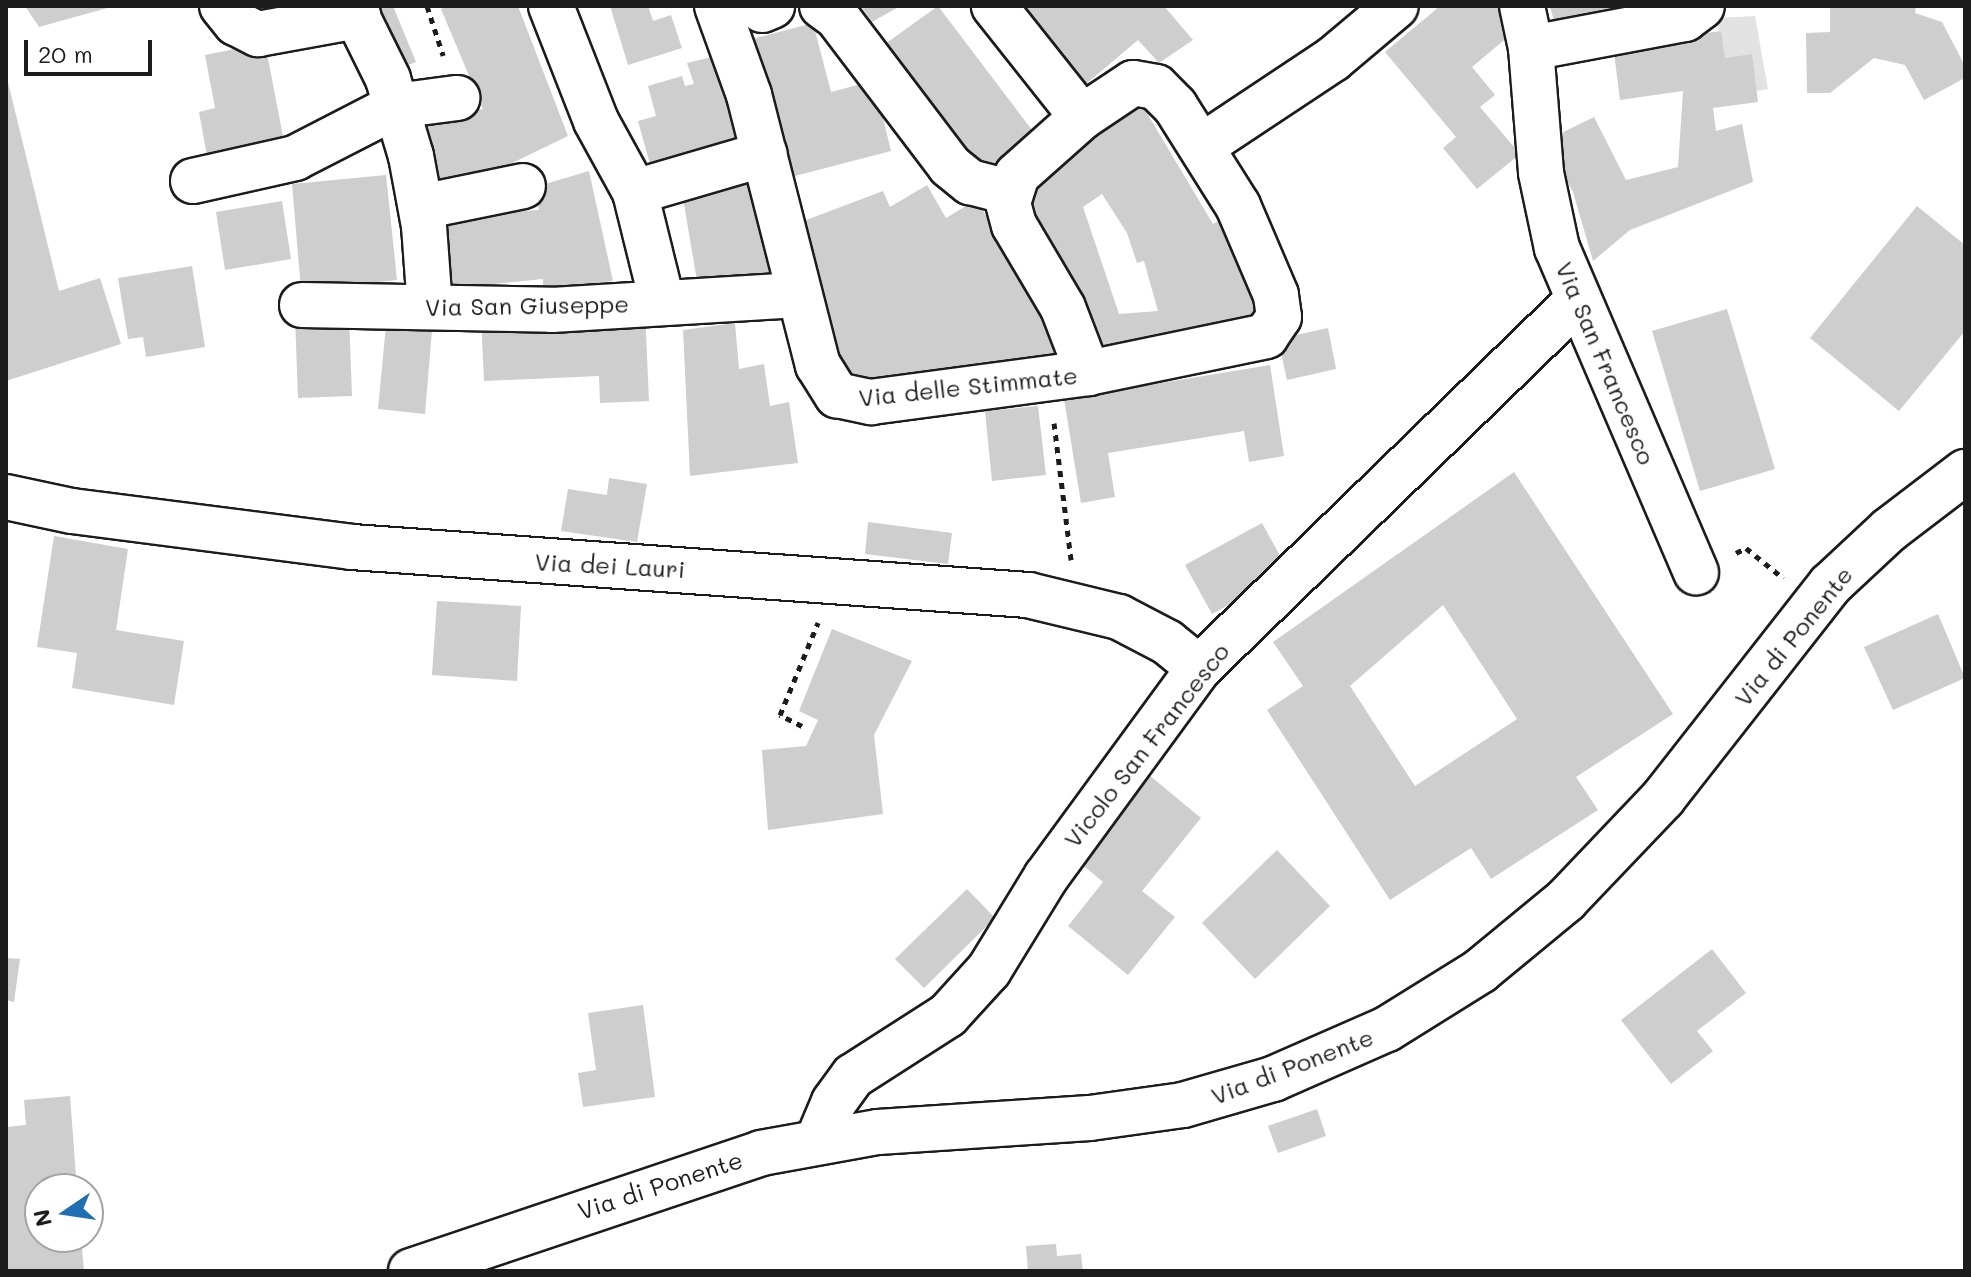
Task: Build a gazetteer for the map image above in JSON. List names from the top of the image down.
{
  "streets": {
    "street": [
      "Via San Giuseppe",
      "Via San Francesco",
      "Via delle Stimmate",
      "Via dei Lauri",
      "Via di Ponente",
      "Vicolo San Francesco"
    ]
  },
  "crossings": [
    ["Via San Giuseppe", "Via delle Stimmate"],
    ["Via San Francesco", "Vicolo San Francesco"],
    ["Via dei Lauri", "Vicolo San Francesco"],
    ["Via di Ponente", "Vicolo San Francesco"]
  ],
  "scale_bar": "20 m",
  "north": "left"
}
